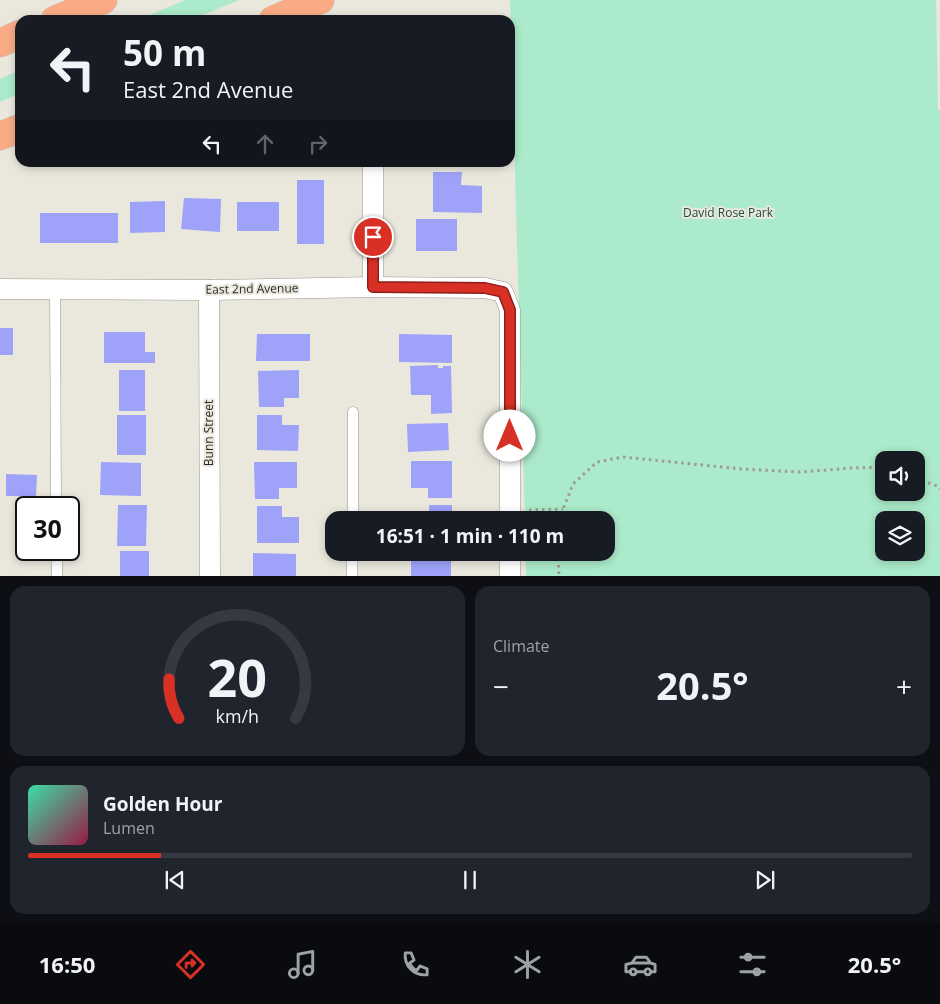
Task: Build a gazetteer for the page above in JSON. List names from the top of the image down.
{
  "streets": {
    "street": ["East 2nd Avenue", "Bunn Street"]
  },
  "crossings": [
    ["East 2nd Avenue", "Bunn Street"]
  ],
  "parks": ["David Rose Park"],
  "page": {
    "turn": ["50 m", "East 2nd Avenue"],
    "limit": "30",
    "trip": "16:51 · 1 min · 110 m",
    "tile": "Climate",
    "heat": ["−", "20.5°", "+"],
    "song": ["Golden Hour", "Lumen"],
    "tabs": ["16:50", "20.5°"],
    "gauge": ["20", "km/h"]
  }
}
